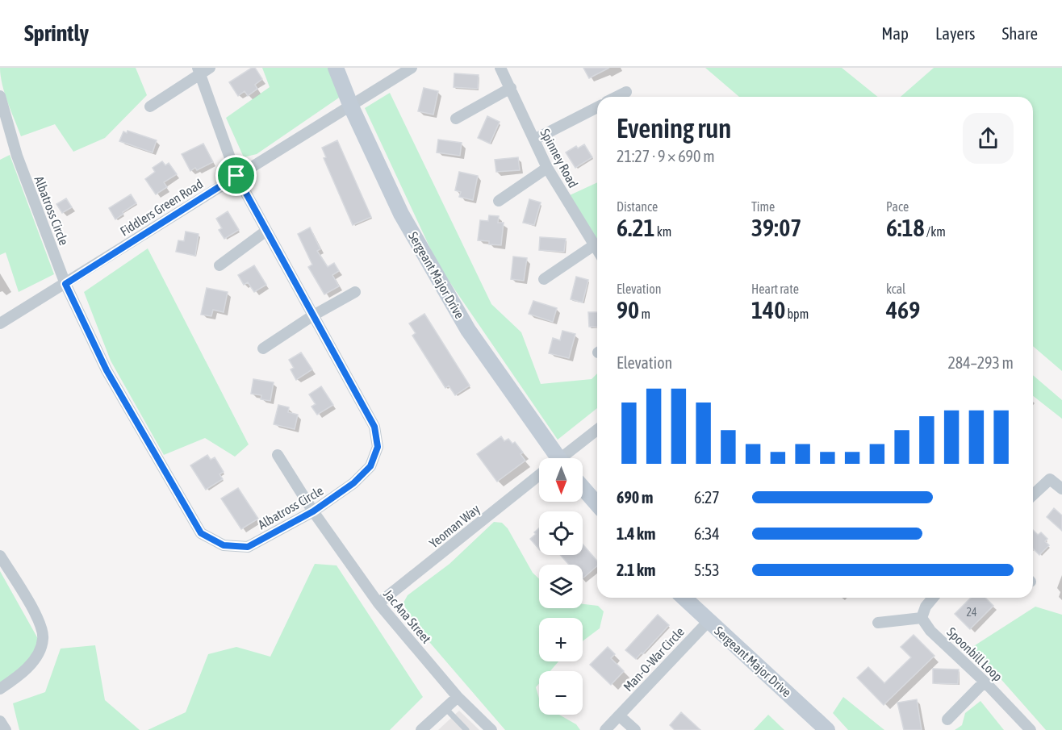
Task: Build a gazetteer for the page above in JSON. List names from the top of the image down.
{
  "streets": {
    "street": [
      "Spinney Road",
      "Fiddlers Green Road",
      "Albatross Circle",
      "Sergeant Major Drive",
      "Yeoman Way",
      "Jac Ana Street",
      "Spoonbill Loop",
      "Man-O-War Circle"
    ]
  },
  "crossings": [
    ["Fiddlers Green Road", "Albatross Circle"],
    ["Fiddlers Green Road", "Sergeant Major Drive"],
    ["Albatross Circle", "Jac Ana Street"],
    ["Sergeant Major Drive", "Man-O-War Circle"],
    ["Yeoman Way", "Jac Ana Street"]
  ],
  "house_numbers": ["24"],
  "north": "bottom",
  "page": {
    "header": "Sprintly",
    "nav": ["Map", "Layers", "Share"],
    "heading": ["Evening run", "21:27 · 9 × 690 m"],
    "stats": [
      ["Distance", "6.21 km"],
      ["Time", "39:07"],
      ["Pace", "6:18 /km"],
      ["Elevation", "90 m"],
      ["Heart rate", "140 bpm"],
      ["kcal", "469"]
    ],
    "chart": ["Elevation", "284–293 m"],
    "map_buttons": ["+", "−"],
    "list": [
      {
        "name": "690 m",
        "note": "6:27"
      },
      {
        "name": "1.4 km",
        "note": "6:34"
      },
      {
        "name": "2.1 km",
        "note": "5:53"
      }
    ]
  }
}
